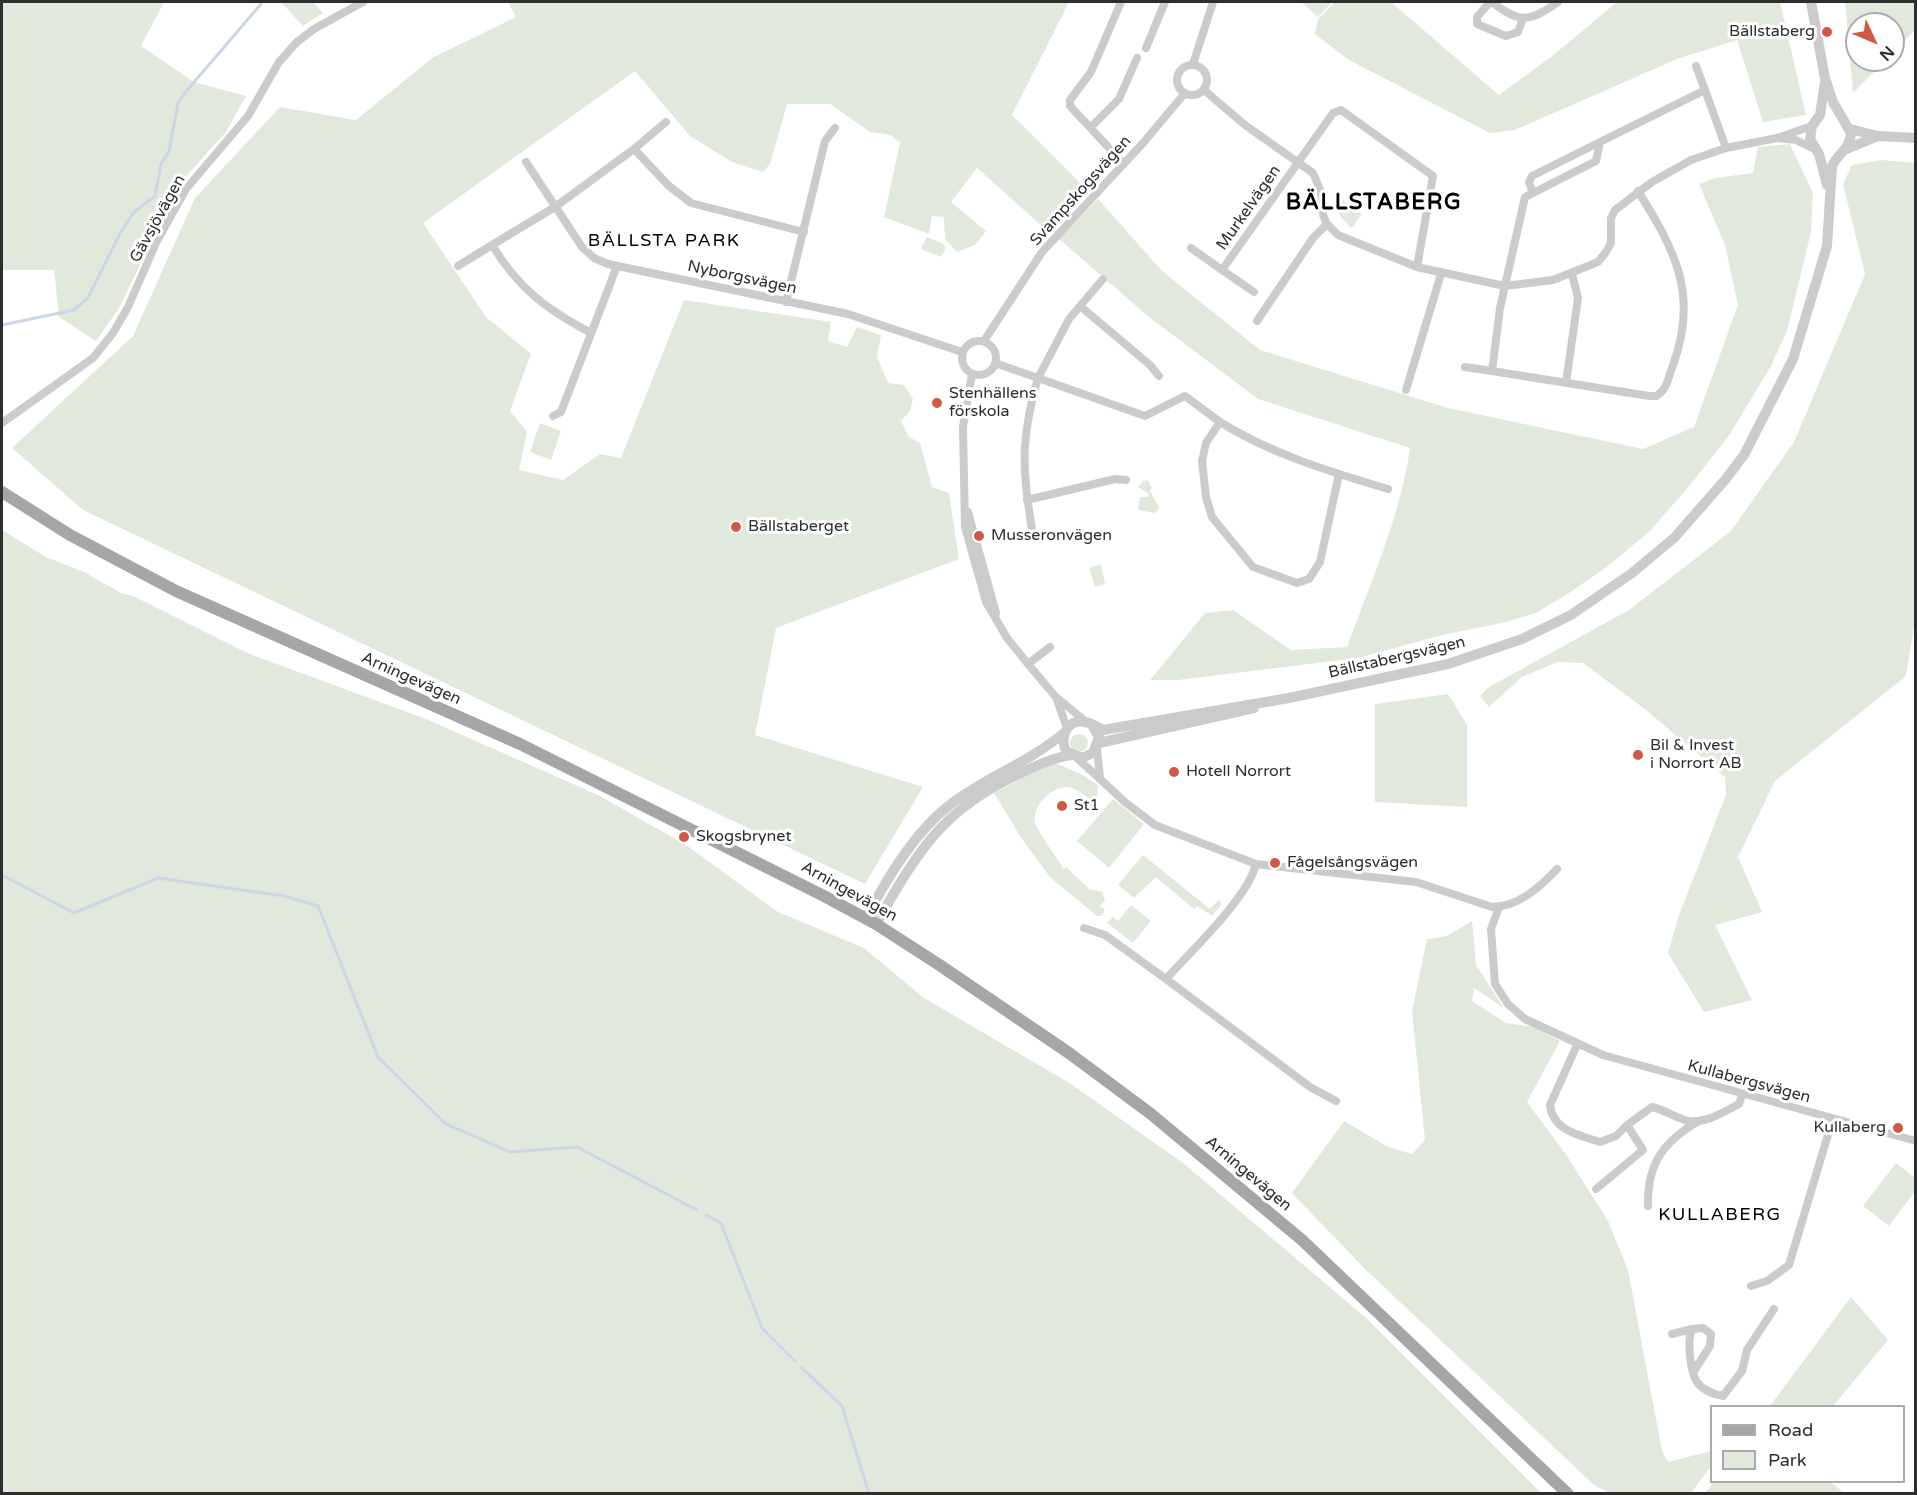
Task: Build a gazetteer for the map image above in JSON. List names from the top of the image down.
{
  "streets": {
    "main road": ["Arningevägen"],
    "street": [
      "Svampskogsvägen",
      "Murkelvägen",
      "Gävsjövägen",
      "Nyborgsvägen",
      "Bällstabergsvägen",
      "Kullabergsvägen"
    ]
  },
  "crossings": [
    ["Svampskogsvägen", "Murkelvägen"],
    ["Svampskogsvägen", "Nyborgsvägen"]
  ],
  "districts": ["BÄLLSTABERG", "BÄLLSTA PARK", "KULLABERG"],
  "places": [
    "Bällstaberg",
    "Stenhällens förskola",
    "Bällstaberget",
    "Musseronvägen",
    "Bil & Invest i Norrort AB",
    "Hotell Norrort",
    "St1",
    "Skogsbrynet",
    "Fågelsångsvägen",
    "Kullaberg"
  ],
  "legend": ["Road", "Park"],
  "north": "bottom right"
}
